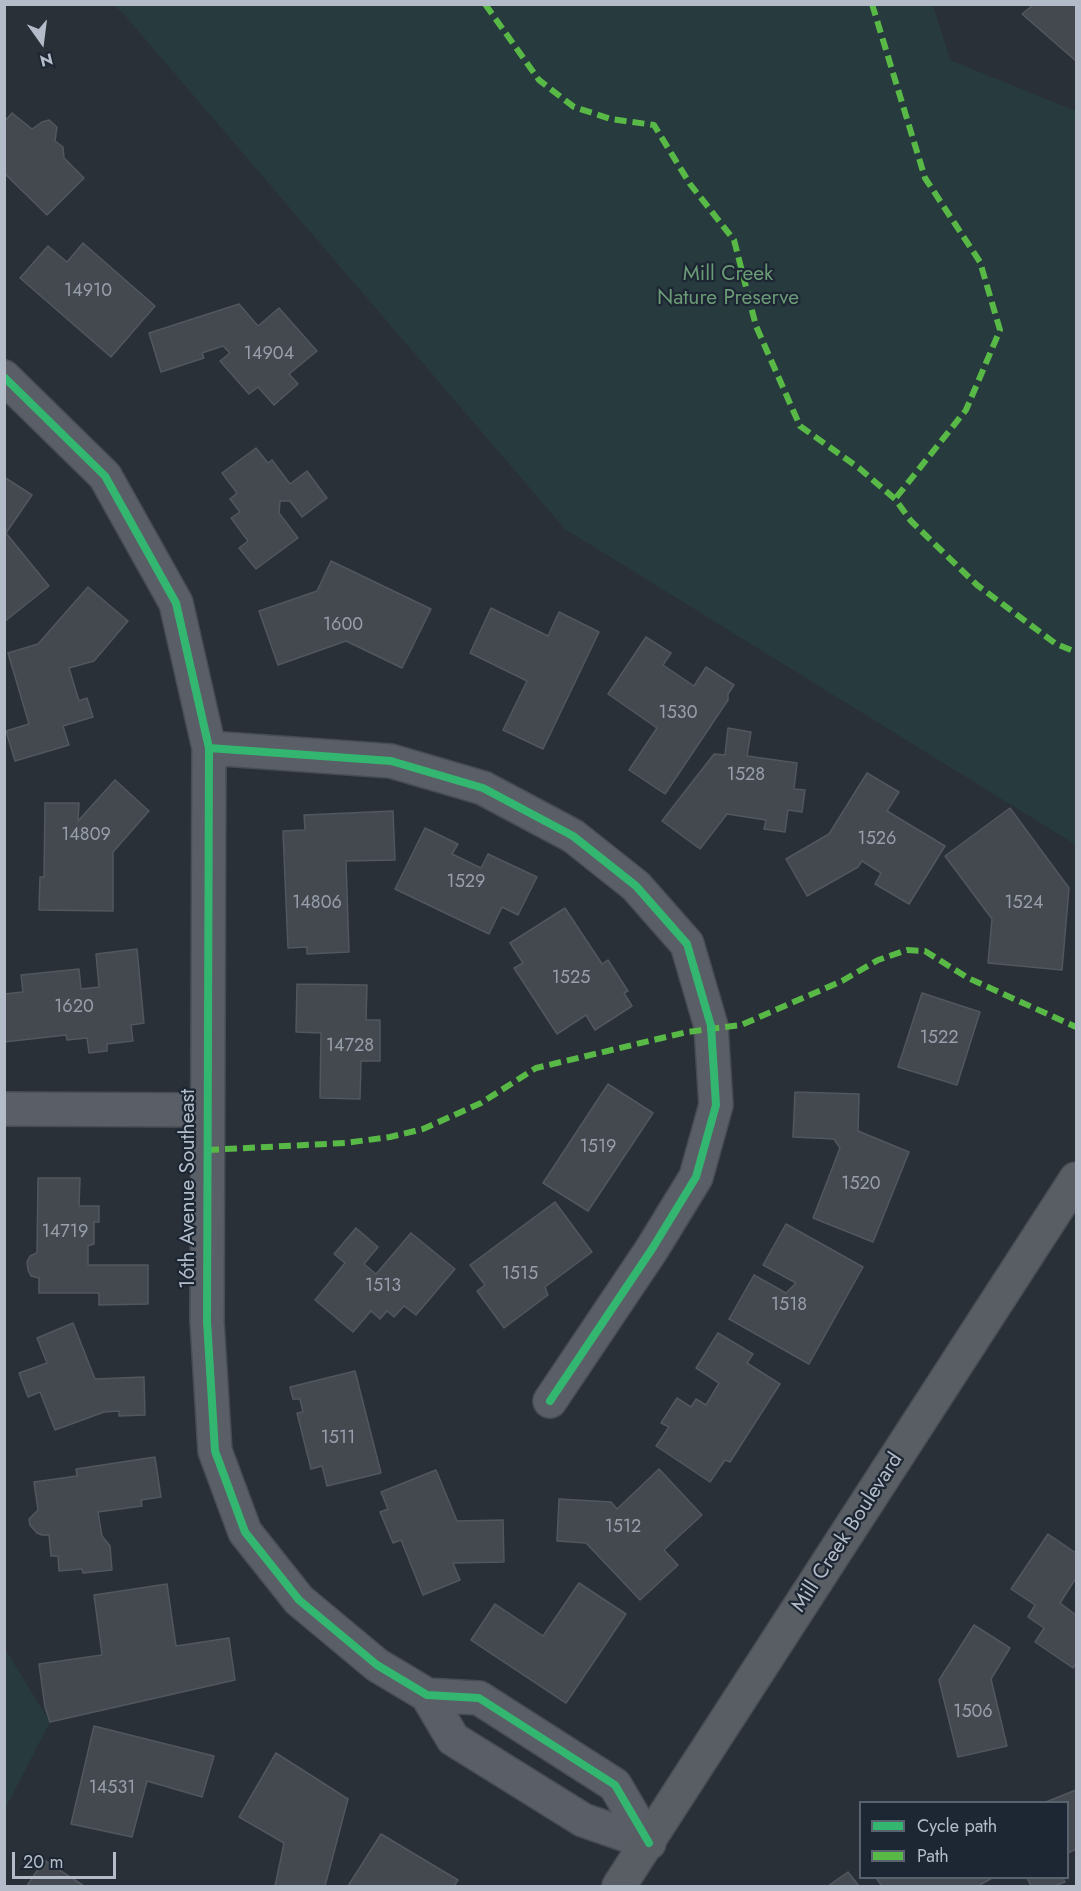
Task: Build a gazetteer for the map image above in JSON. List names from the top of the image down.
{
  "streets": {
    "street": ["16th Avenue Southeast", "Mill Creek Boulevard"]
  },
  "crossings": [
    ["16th Avenue Southeast", "Mill Creek Boulevard"]
  ],
  "parks": ["Mill Creek Nature Preserve"],
  "house_numbers": [
    "14910",
    "14904",
    "1600",
    "1530",
    "1528",
    "14809",
    "1526",
    "1529",
    "14806",
    "1524",
    "1525",
    "1620",
    "1522",
    "14728",
    "1519",
    "1520",
    "14719",
    "1515",
    "1513",
    "1518",
    "1511",
    "1512",
    "1506",
    "14531"
  ],
  "legend": ["Cycle path", "Path"],
  "scale_bar": "20 m",
  "north": "bottom"
}
